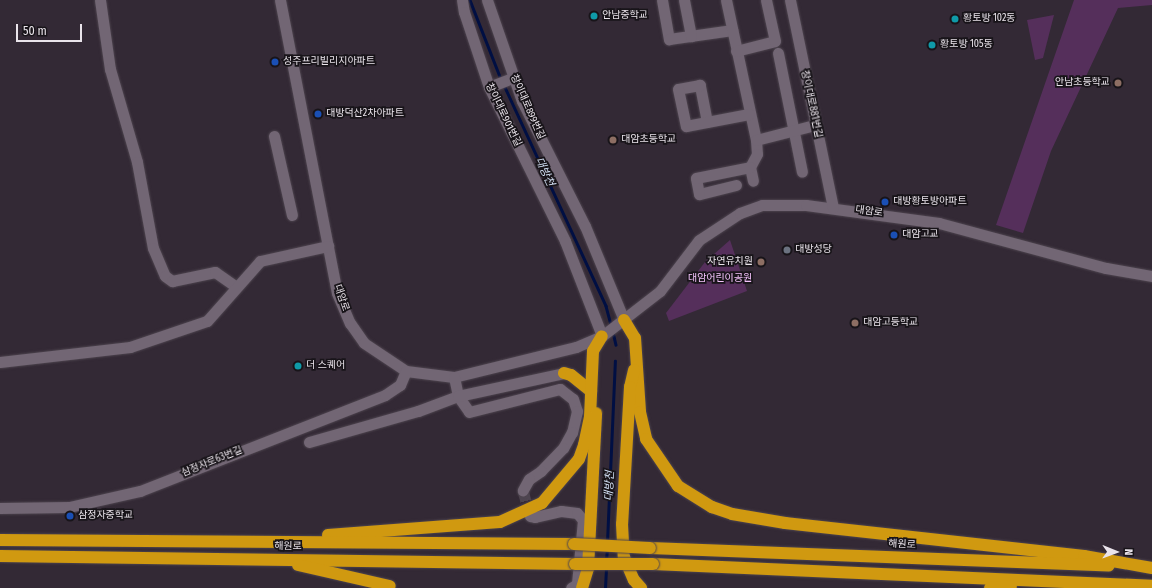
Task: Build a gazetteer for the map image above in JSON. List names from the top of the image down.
{
  "streets": {
    "highway": ["해원로"],
    "street": [
      "창이대로881번길",
      "창이대로899번길",
      "창이대로901번길",
      "대암로",
      "삼정자로63번길"
    ]
  },
  "crossings": [
    ["창이대로881번길", "대암로"],
    ["창이대로899번길", "대암로"],
    ["창이대로901번길", "대암로"],
    ["대암로", "삼정자로63번길"]
  ],
  "water": ["대방천"],
  "parks": ["대암어린이공원"],
  "places": [
    "안남중학교",
    "황토방 102동",
    "황토방 105동",
    "성주프리빌리지아파트",
    "안남초등학교",
    "대방덕산2차아파트",
    "대암초등학교",
    "대방황토방아파트",
    "대암고교",
    "대방성당",
    "자연유치원",
    "대암고등학교",
    "더 스퀘어",
    "삼정자중학교"
  ],
  "scale_bar": "50 m",
  "north": "right"
}
